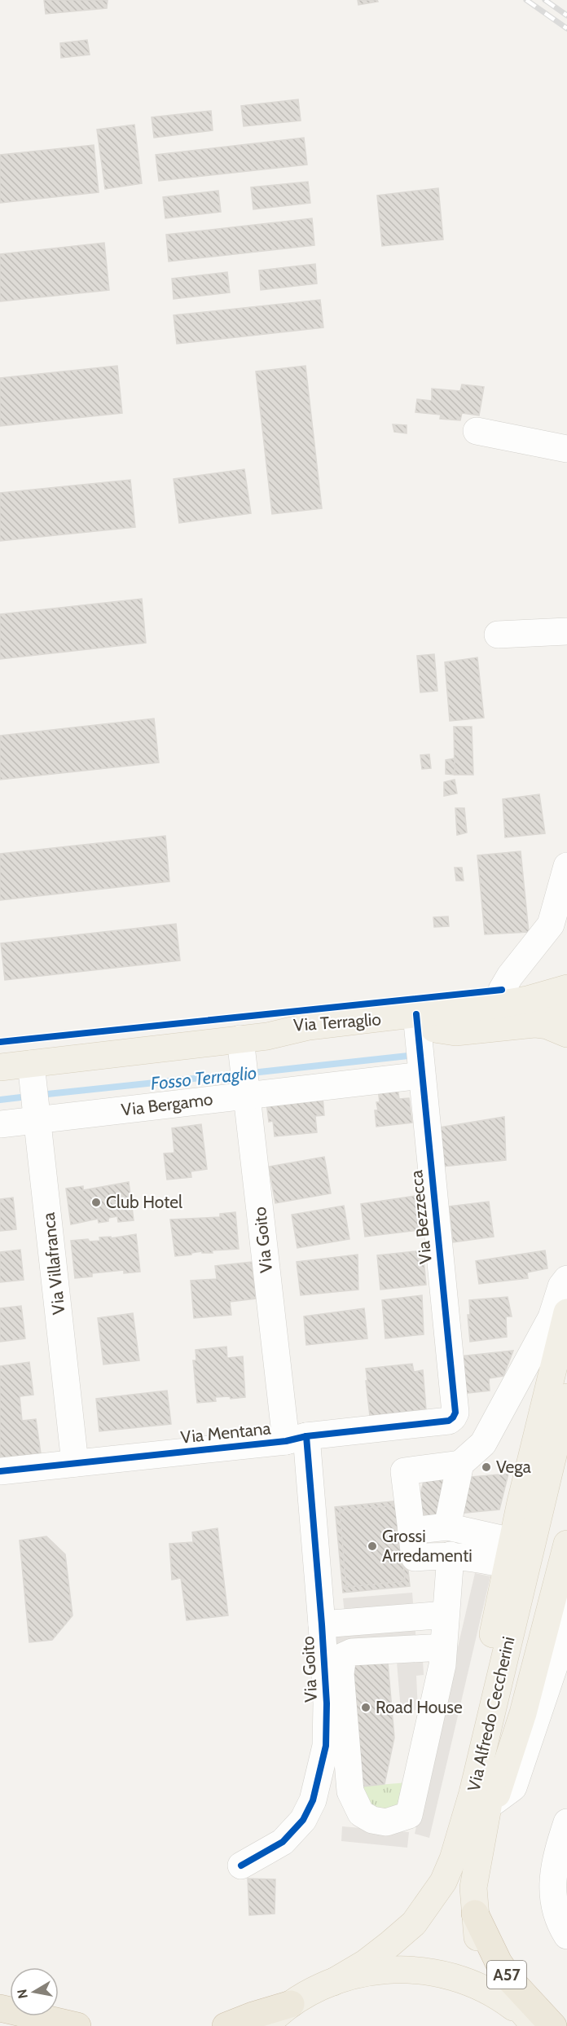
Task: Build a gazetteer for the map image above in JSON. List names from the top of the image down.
{
  "streets": {
    "highway": ["A57"],
    "main road": ["Via Terraglio", "Via Alfredo Ceccherini"],
    "street": [
      "Via Bergamo",
      "Via Bezzecca",
      "Via Goito",
      "Via Villafranca",
      "Via Mentana"
    ]
  },
  "crossings": [
    ["Via Terraglio", "Via Bergamo"],
    ["Via Terraglio", "Via Bezzecca"],
    ["Via Terraglio", "Via Goito"],
    ["Via Terraglio", "Via Villafranca"],
    ["Via Bergamo", "Via Bezzecca"],
    ["Via Bergamo", "Via Goito"],
    ["Via Bergamo", "Via Villafranca"],
    ["Via Bezzecca", "Via Mentana"],
    ["Via Goito", "Via Mentana"],
    ["Via Villafranca", "Via Mentana"],
    ["Via Alfredo Ceccherini", "A57"]
  ],
  "water": ["Fosso Terraglio"],
  "places": [
    "Club Hotel",
    "Vega",
    "Grossi Arredamenti",
    "Road House"
  ],
  "north": "left"
}
